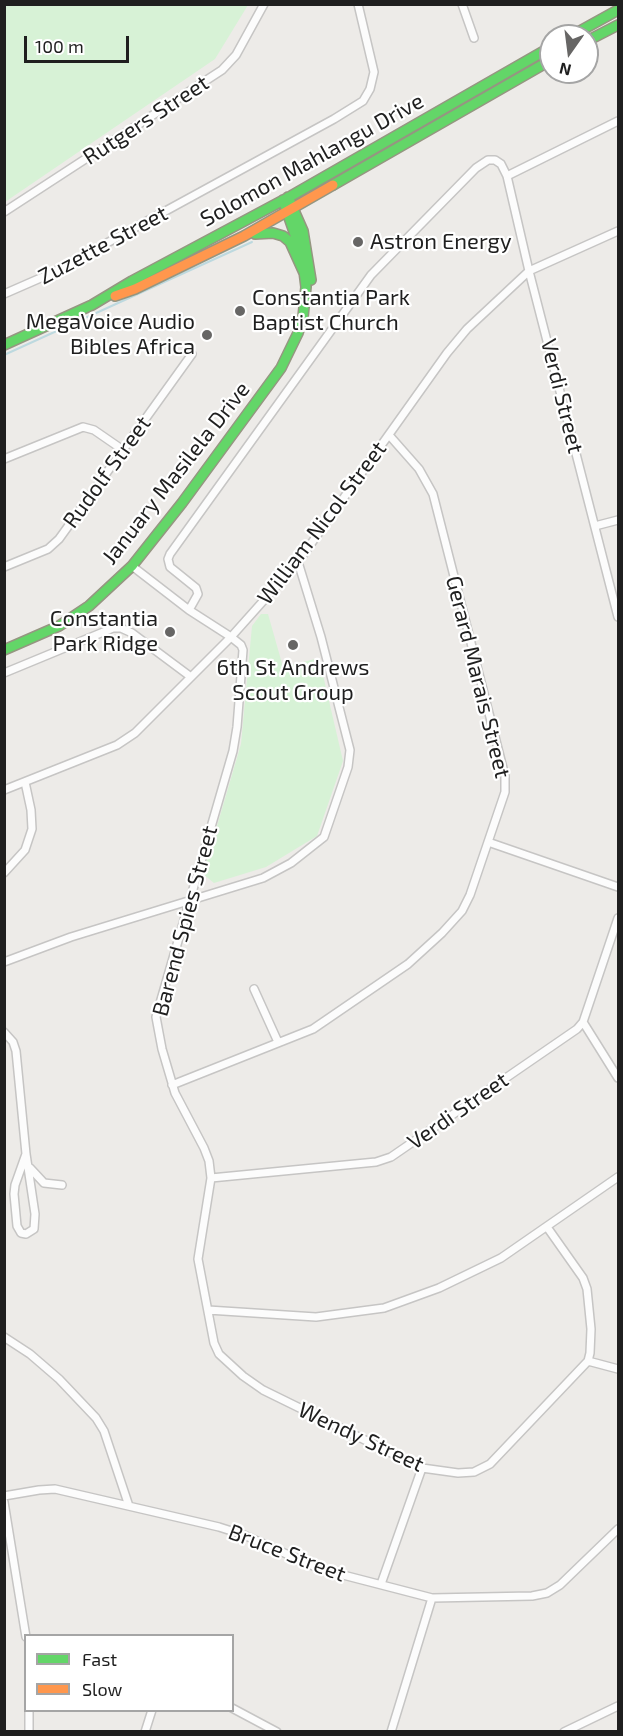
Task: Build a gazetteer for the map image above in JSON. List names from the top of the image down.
{
  "streets": {
    "main road": ["Solomon Mahlangu Drive", "January Masilela Drive"],
    "street": [
      "Rutgers Street",
      "Zuzette Street",
      "Verdi Street",
      "Rudolf Street",
      "William Nicol Street",
      "Gerard Marais Street",
      "Barend Spies Street",
      "Wendy Street",
      "Bruce Street"
    ]
  },
  "crossings": [
    ["Solomon Mahlangu Drive", "January Masilela Drive"],
    ["Verdi Street", "January Masilela Drive"],
    ["Verdi Street", "William Nicol Street"],
    ["Verdi Street", "Barend Spies Street"],
    ["William Nicol Street", "Gerard Marais Street"],
    ["William Nicol Street", "Barend Spies Street"],
    ["Gerard Marais Street", "Barend Spies Street"],
    ["Barend Spies Street", "Wendy Street"]
  ],
  "places": [
    "Astron Energy",
    "Constantia Park Baptist Church",
    "MegaVoice Audio Bibles Africa",
    "Constantia Park Ridge",
    "6th St Andrews Scout Group"
  ],
  "legend": ["Fast", "Slow"],
  "scale_bar": "100 m",
  "north": "bottom"
}
